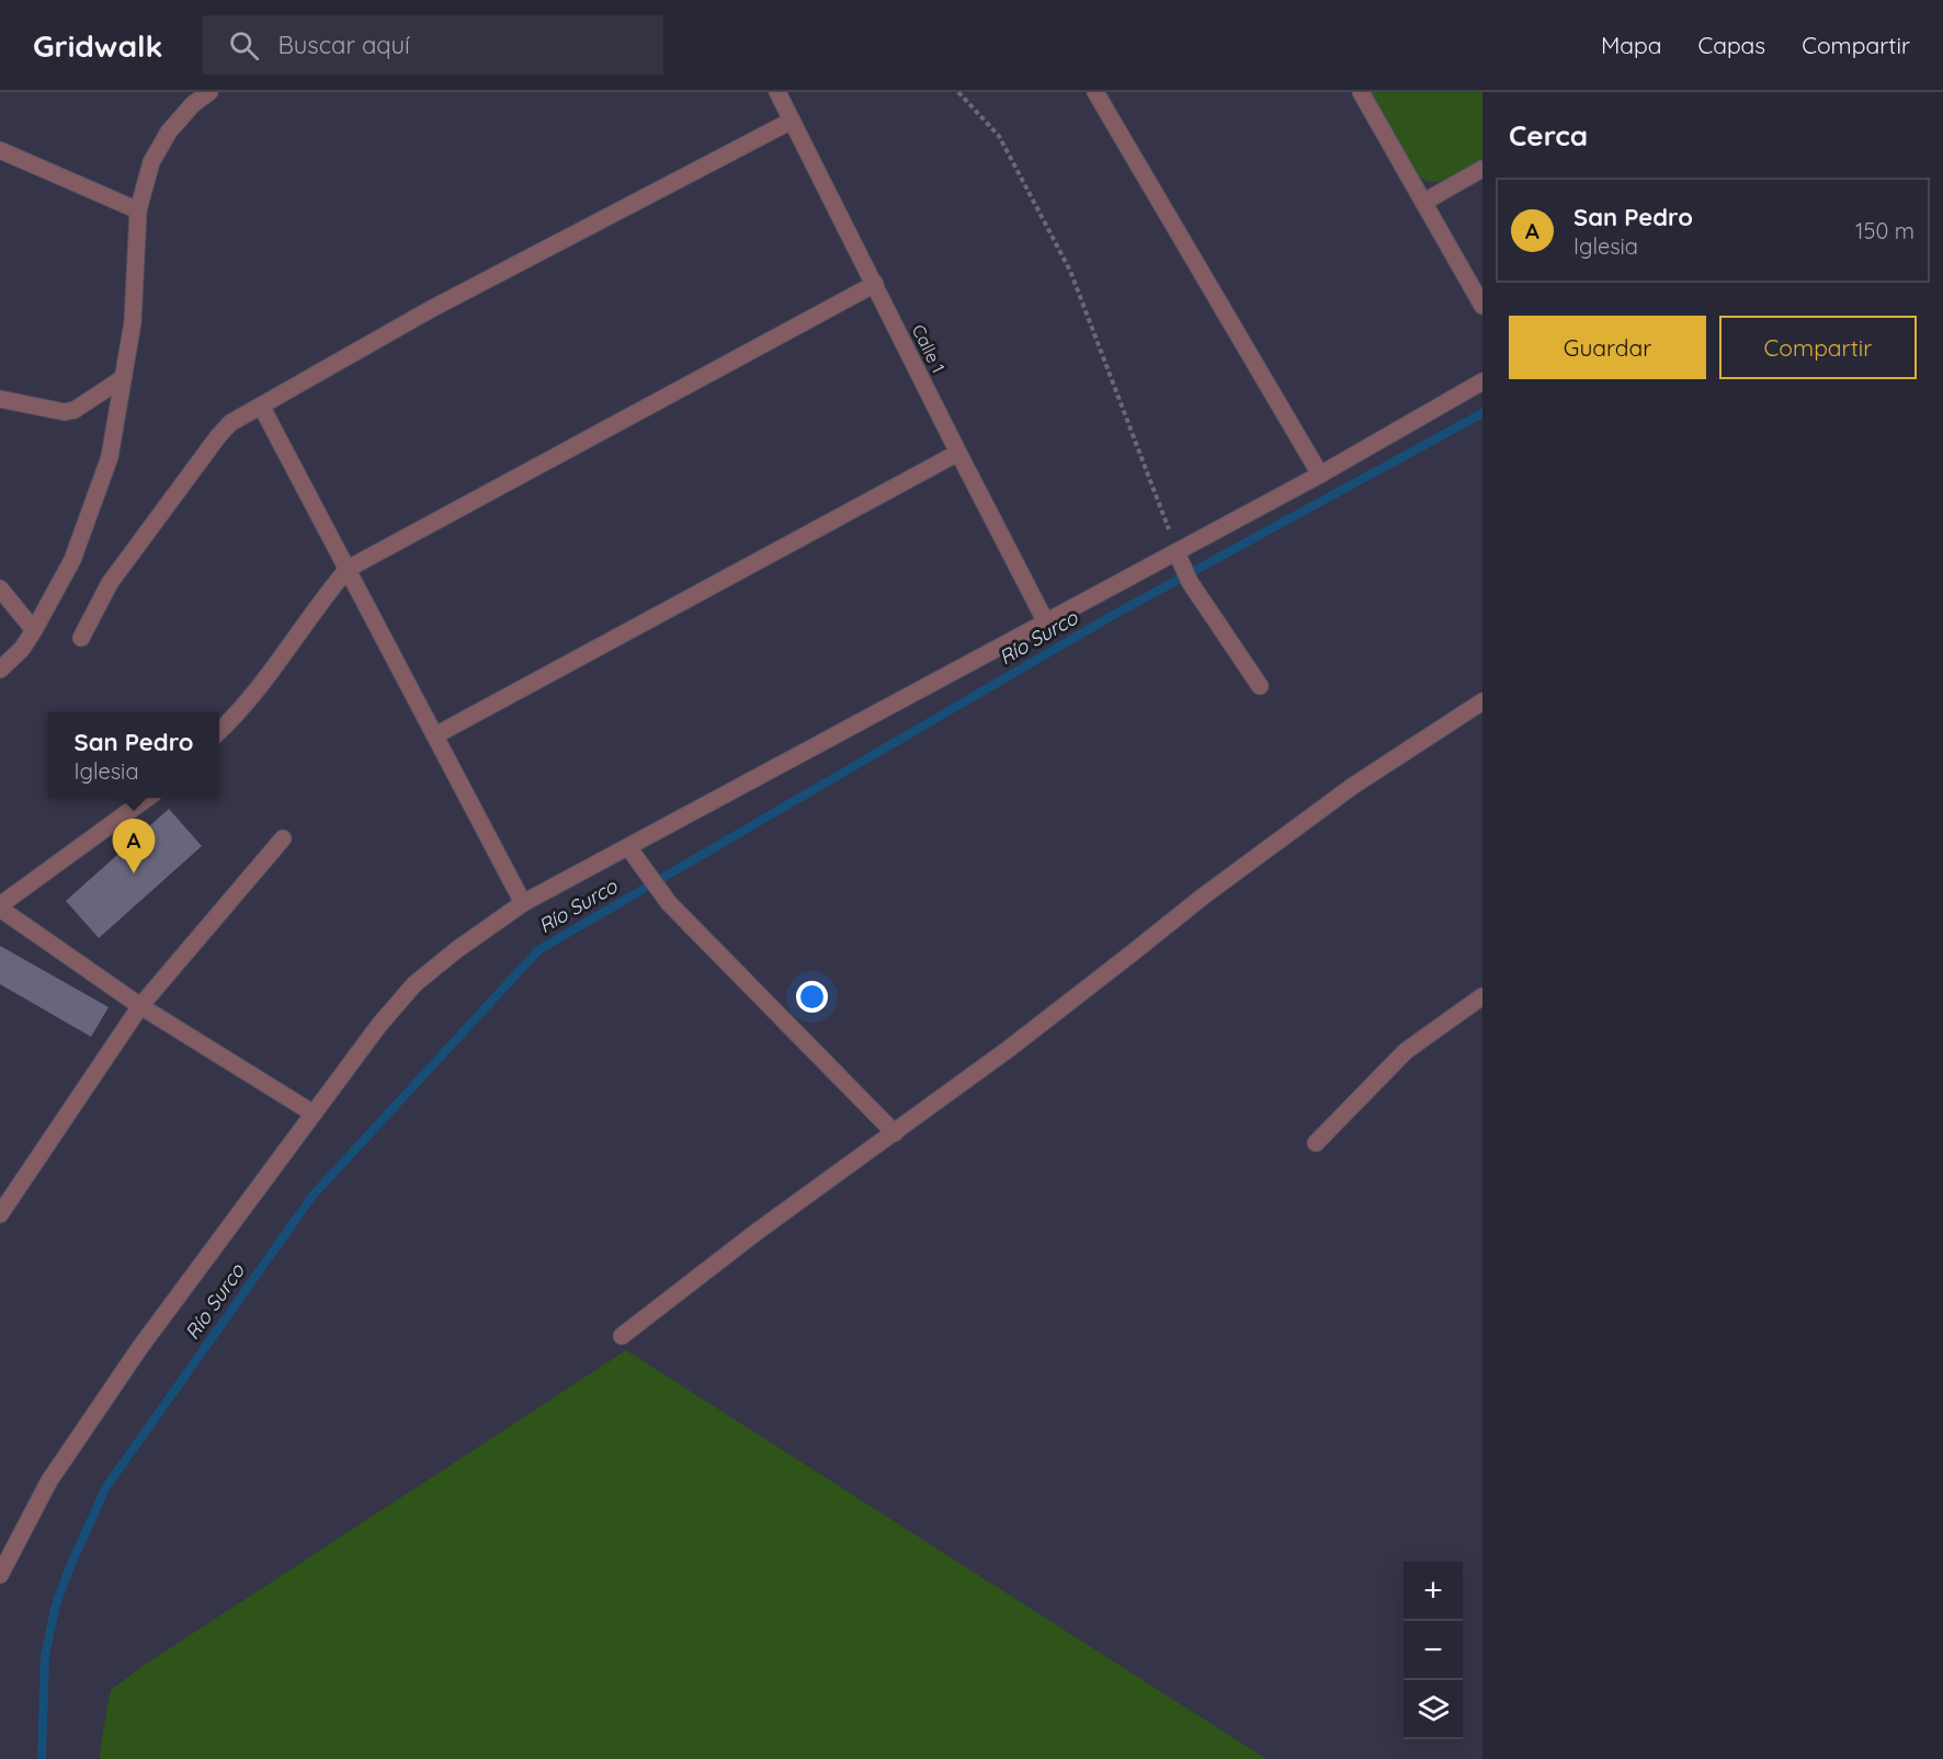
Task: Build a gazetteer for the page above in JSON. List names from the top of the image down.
{
  "streets": {
    "street": ["Calle 1"]
  },
  "water": ["Río Surco"],
  "page": {
    "header": "Gridwalk",
    "search": "Buscar aquí",
    "nav": ["Mapa", "Capas", "Compartir"],
    "heading": "Cerca",
    "list": [
      {
        "mark": "A",
        "name": "San Pedro",
        "note": "Iglesia",
        "value": "150 m"
      }
    ],
    "buttons": ["Guardar", "Compartir"],
    "popup": ["San Pedro", "Iglesia"],
    "pins": "A",
    "map_buttons": ["+", "−"]
  }
}
